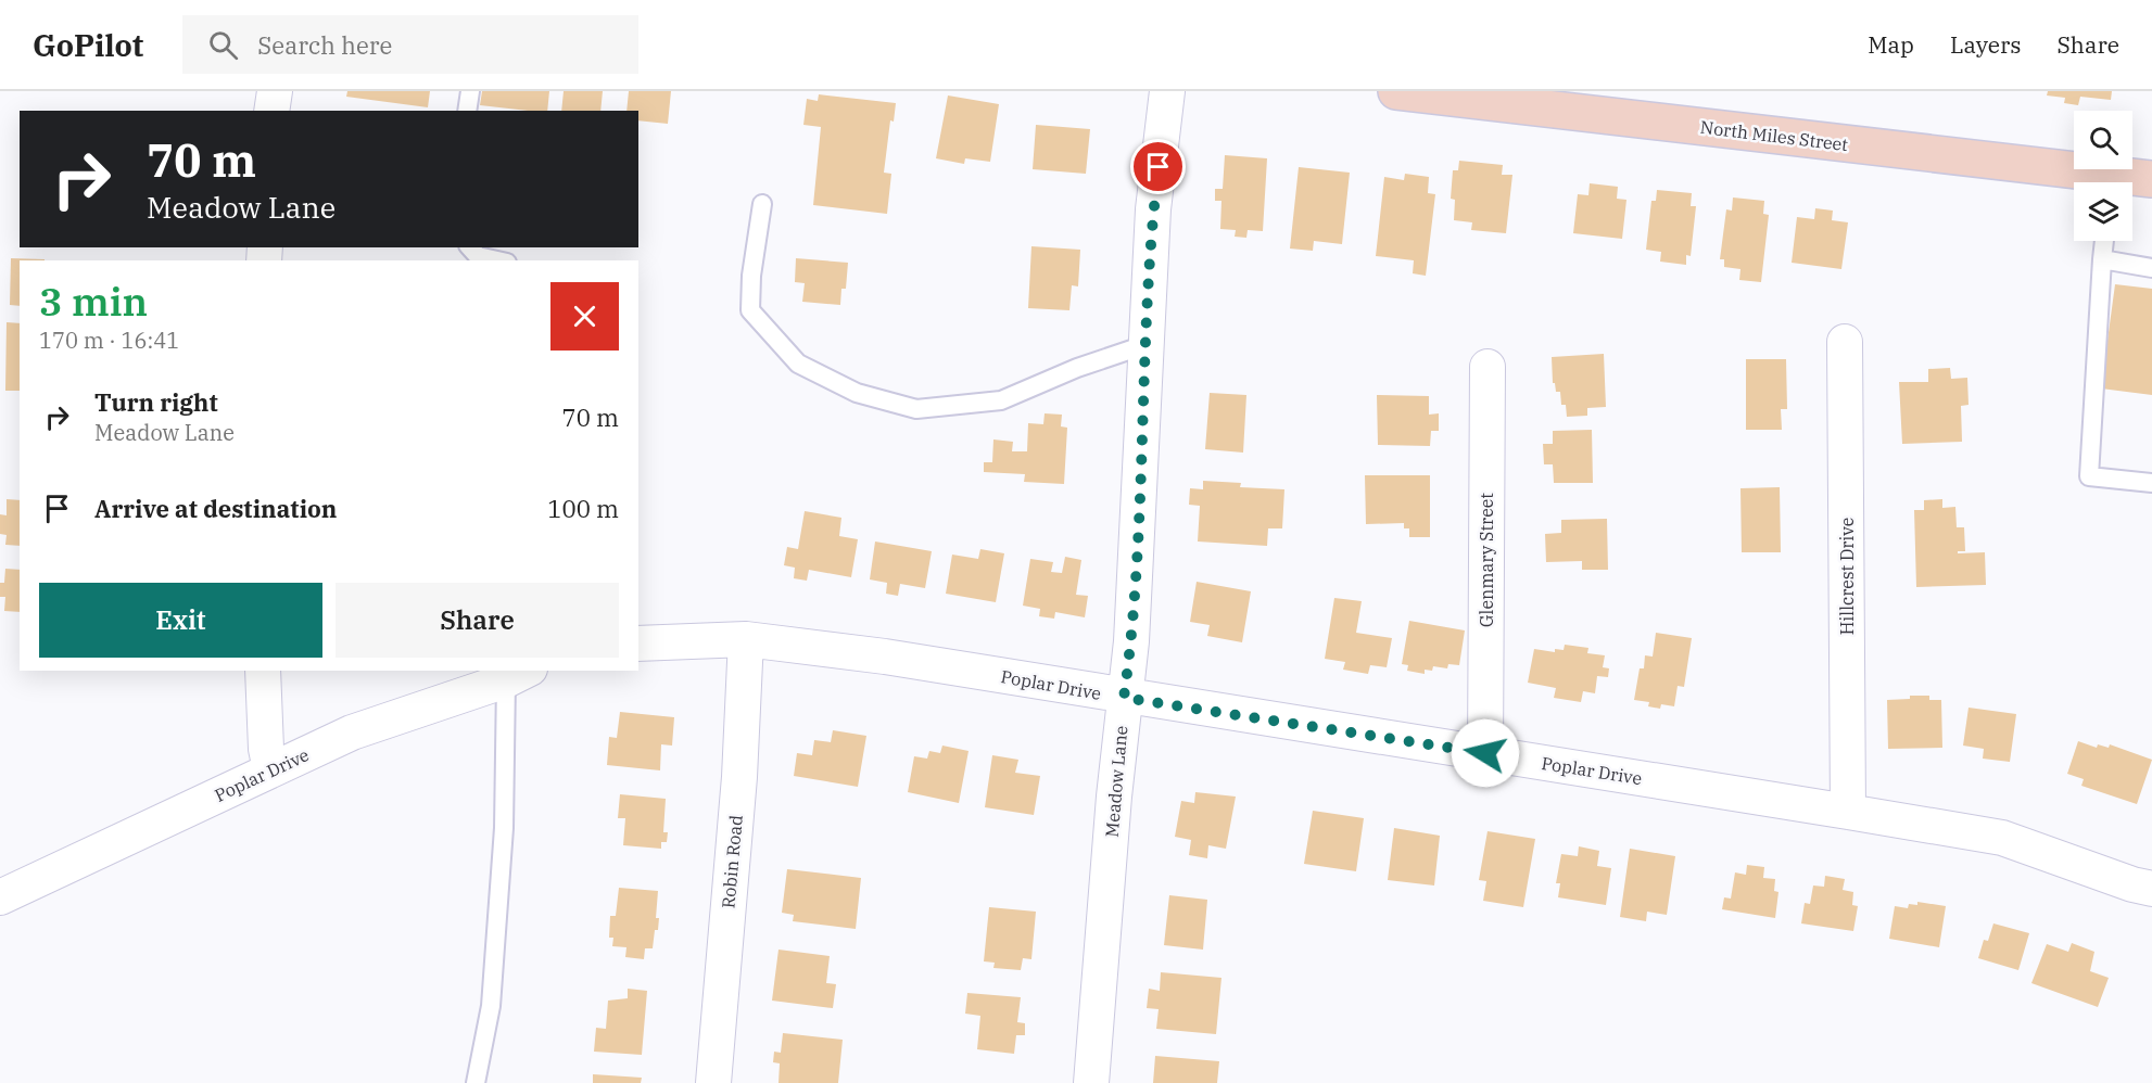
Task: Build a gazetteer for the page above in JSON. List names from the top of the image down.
{
  "streets": {
    "main road": ["North Miles Street"],
    "street": [
      "Glenmary Street",
      "Hillcrest Drive",
      "Poplar Drive",
      "Meadow Lane",
      "Robin Road"
    ]
  },
  "crossings": [
    ["Glenmary Street", "Poplar Drive"],
    ["Hillcrest Drive", "Poplar Drive"],
    ["Poplar Drive", "Meadow Lane"],
    ["Poplar Drive", "Robin Road"]
  ],
  "page": {
    "header": "GoPilot",
    "search": "Search here",
    "nav": ["Map", "Layers", "Share"],
    "turn": ["70 m", "Meadow Lane"],
    "heading": ["3 min", "170 m · 16:41"],
    "list": [
      {
        "name": "Turn right",
        "note": "Meadow Lane",
        "value": "70 m"
      },
      {
        "name": "Arrive at destination",
        "value": "100 m"
      }
    ],
    "buttons": ["Exit", "Share"]
  }
}
